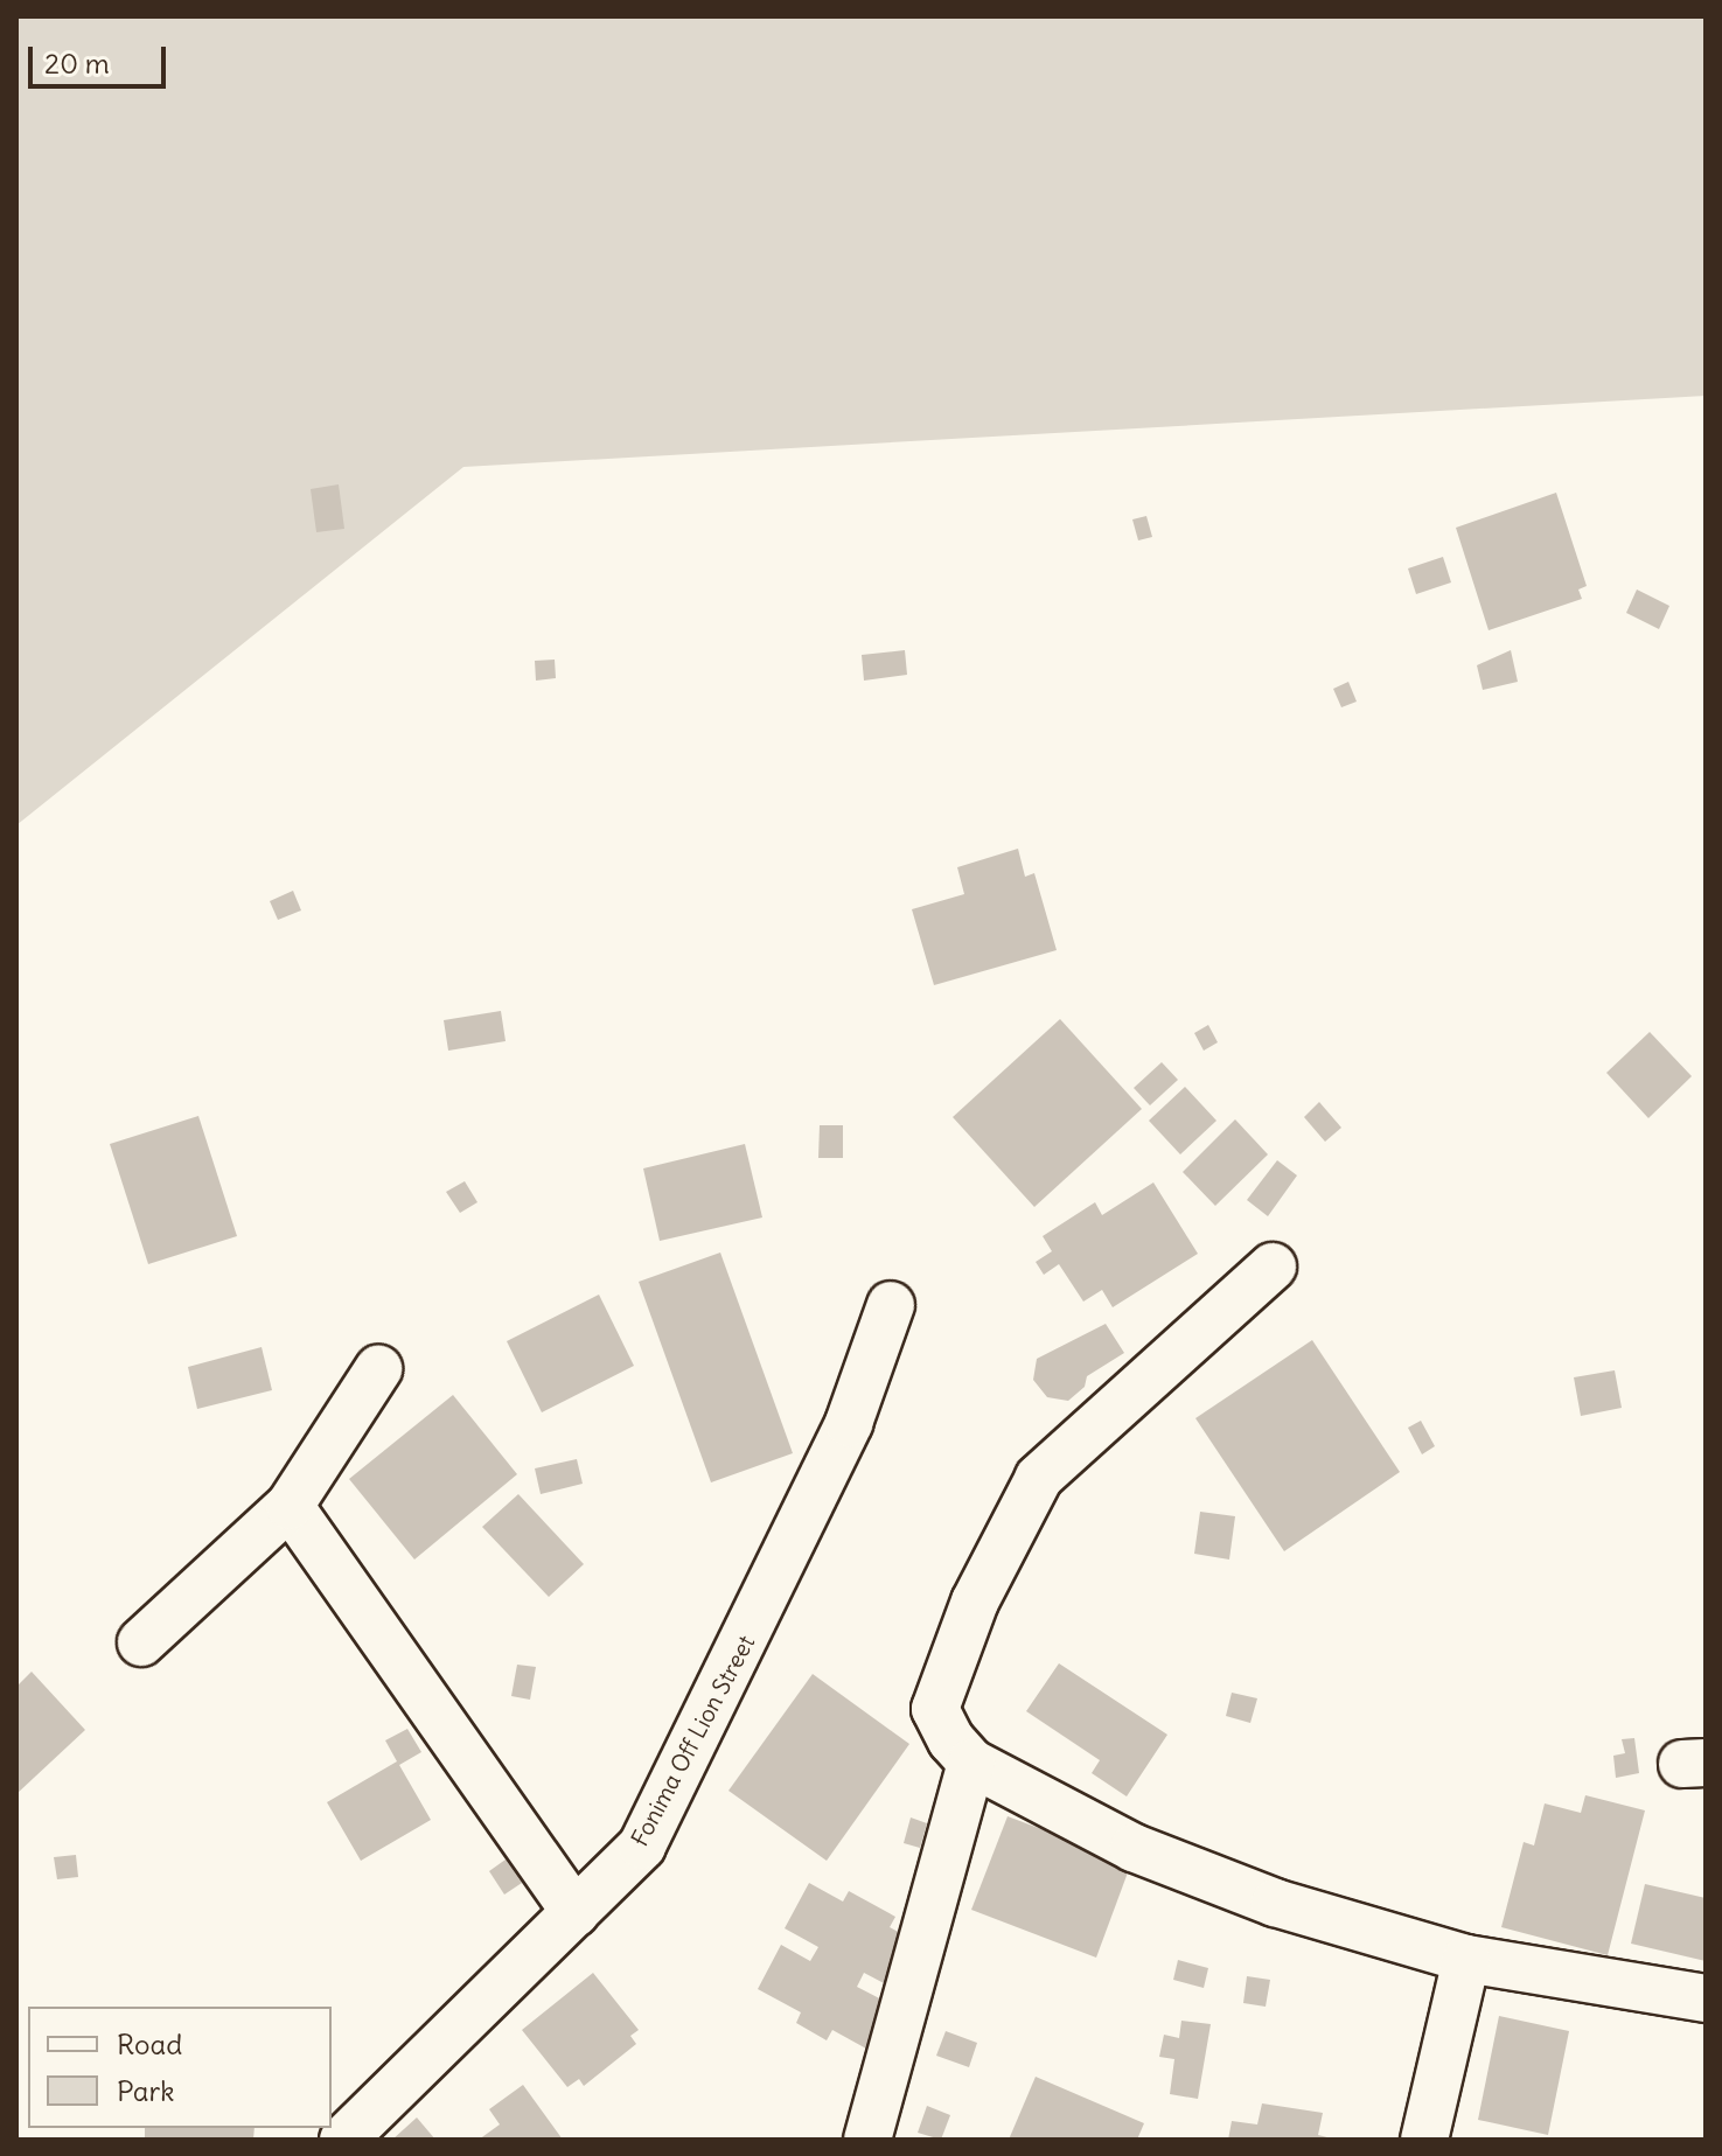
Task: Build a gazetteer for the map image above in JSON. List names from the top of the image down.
{
  "streets": {
    "street": ["Fonima Off Lion Street"]
  },
  "legend": ["Road", "Park"],
  "scale_bar": "20 m"
}
